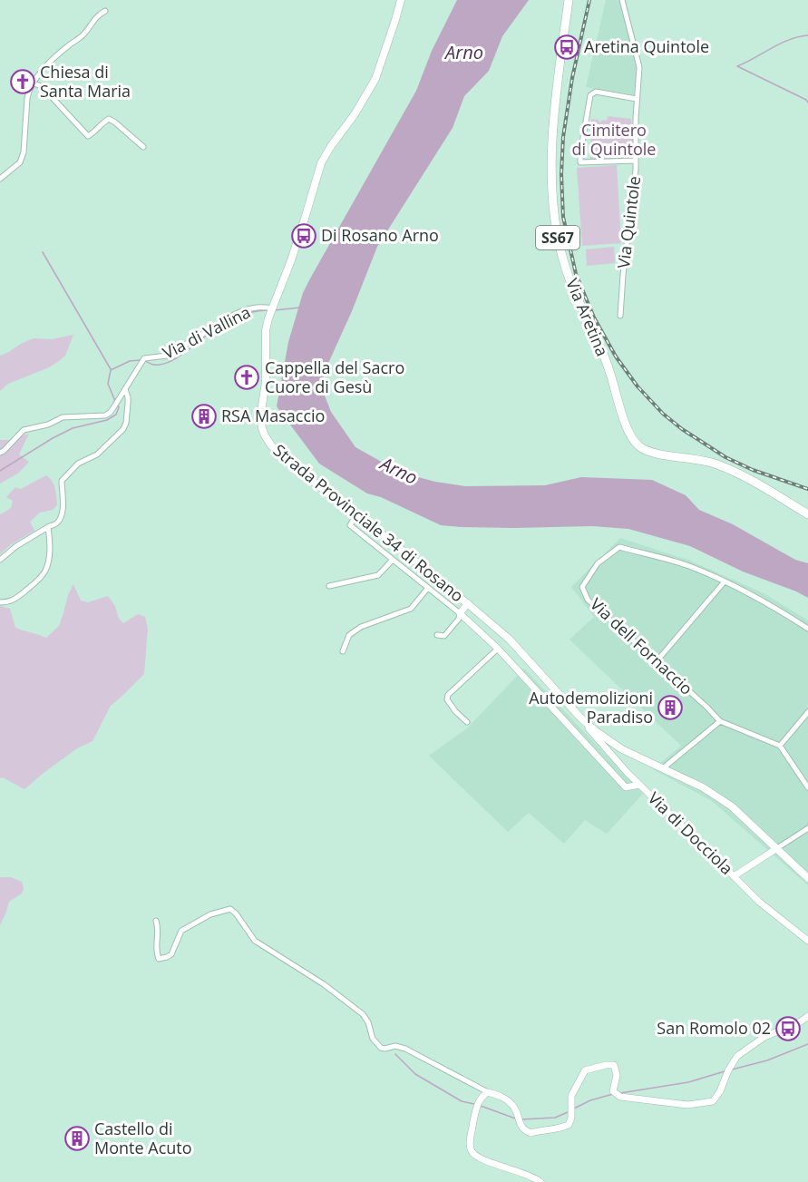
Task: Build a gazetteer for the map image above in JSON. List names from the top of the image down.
{
  "streets": {
    "main road": ["SS67", "Via Aretina", "Strada Provinciale 34 di Rosano"],
    "street": [
      "Via Quintole",
      "Via di Vallina",
      "Via dell Fornaccio",
      "Via di Docciola"
    ]
  },
  "crossings": [
    ["Via di Vallina", "Strada Provinciale 34 di Rosano"],
    ["Strada Provinciale 34 di Rosano", "Via di Docciola"]
  ],
  "water": ["Arno"],
  "parks": ["Cimitero di Quintole"],
  "places": {
    "bus stop": ["Aretina Quintole", "Di Rosano Arno", "San Romolo 02"],
    "church": ["Chiesa di Santa Maria", "Cappella del Sacro Cuore di Gesù"],
    "building": ["RSA Masaccio", "Autodemolizioni Paradiso", "Castello di Monte Acuto"]
  }
}
